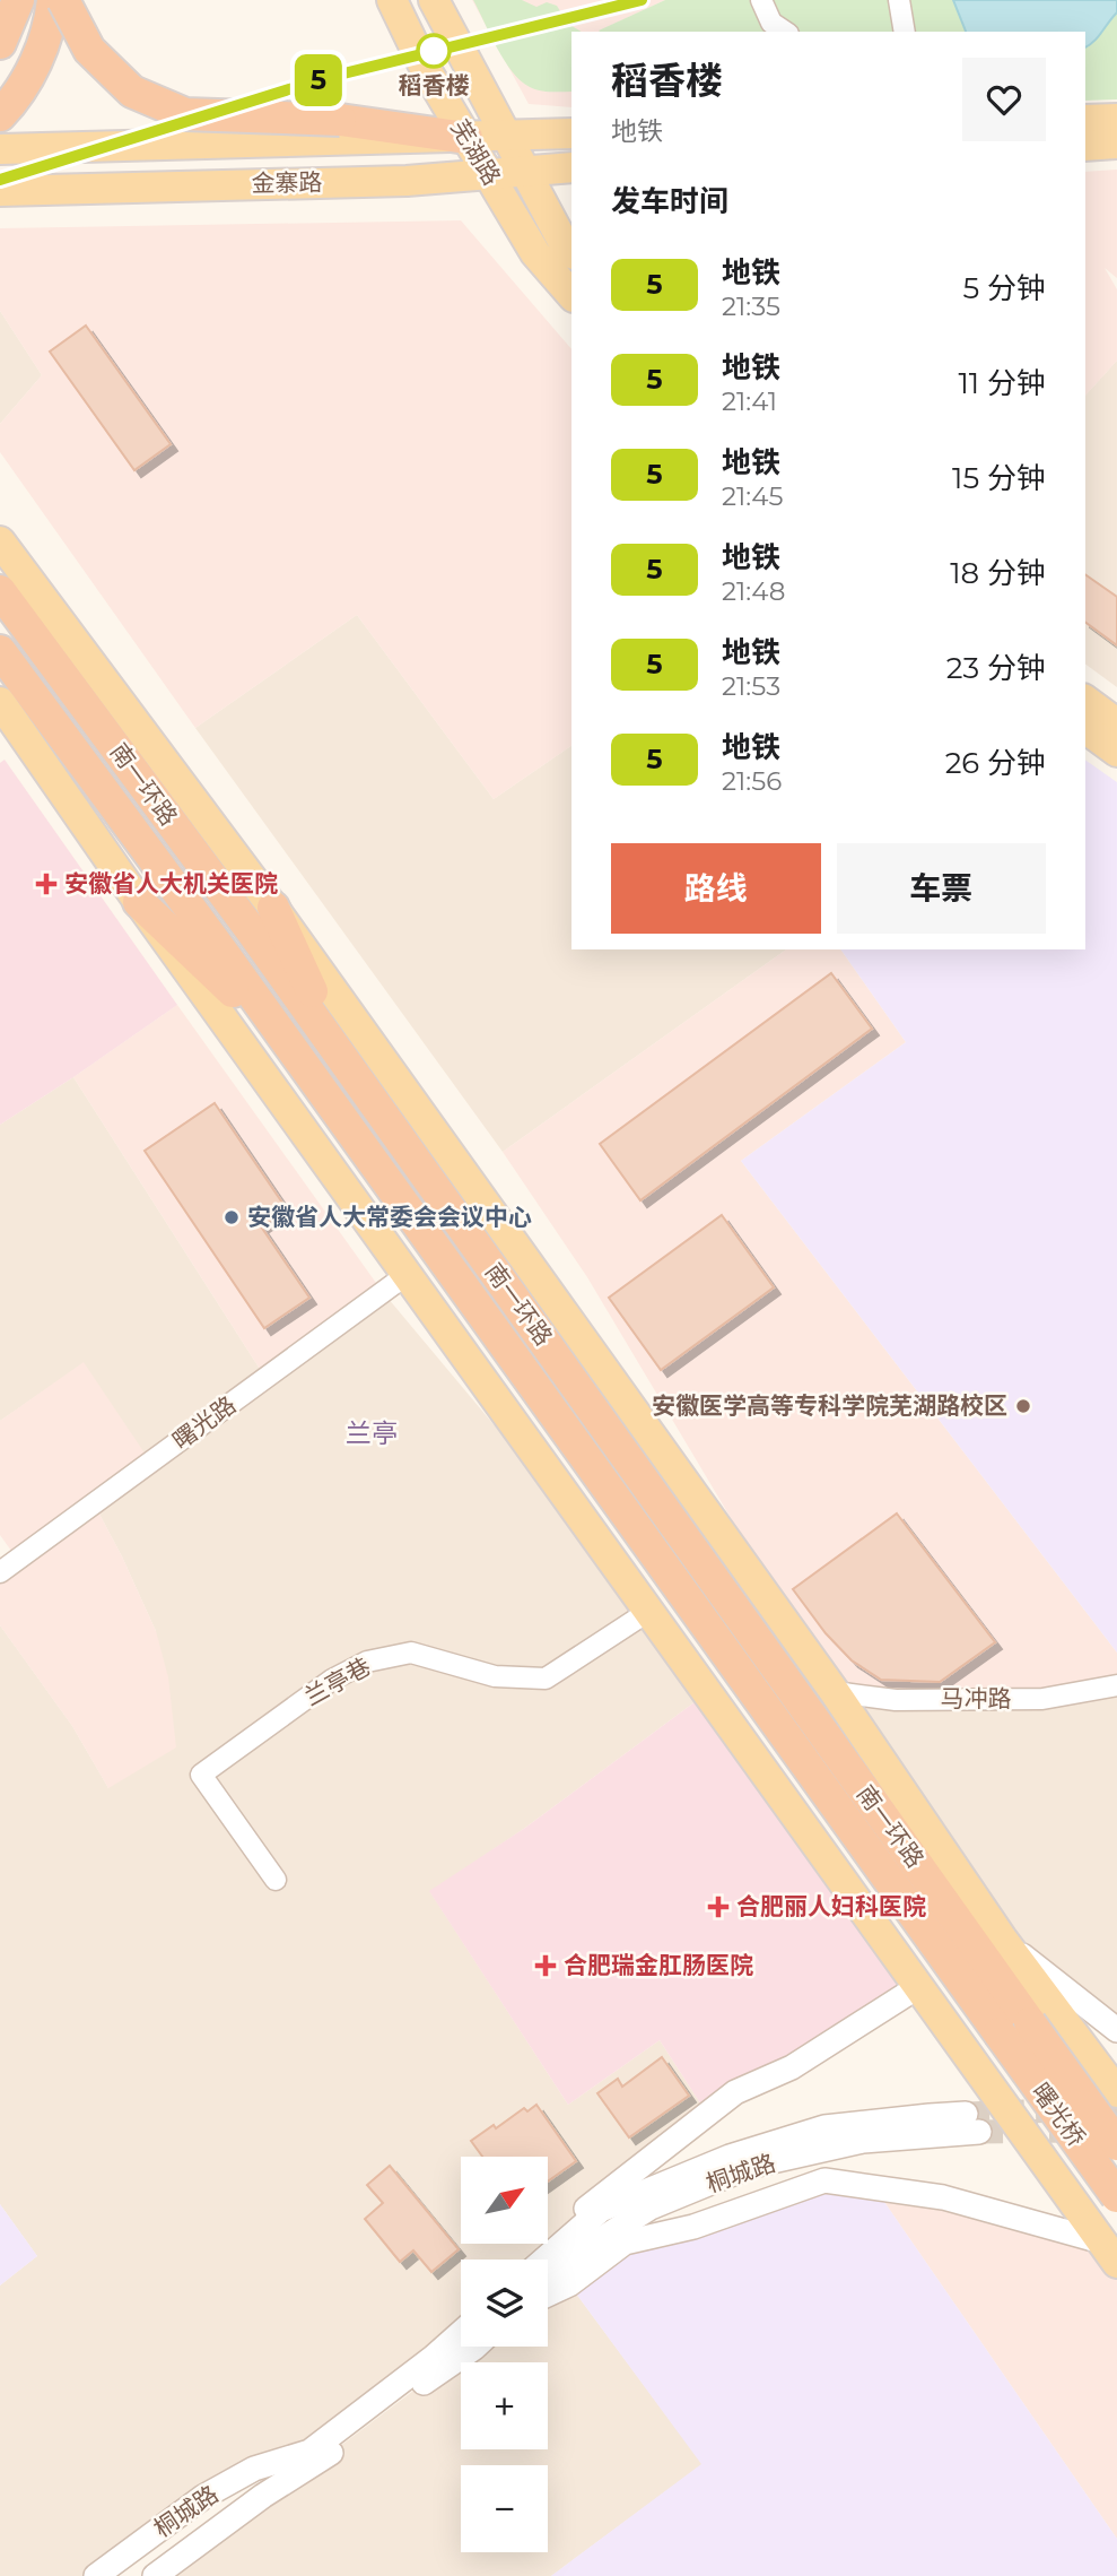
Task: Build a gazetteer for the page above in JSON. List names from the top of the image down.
{
  "streets": {
    "highway": ["南一环路", "曙光桥"],
    "main road": ["芜湖路", "金寨路"],
    "street": [
      "曙光路",
      "兰亭巷",
      "马冲路",
      "桐城路"
    ]
  },
  "crossings": [
    ["芜湖路", "金寨路"],
    ["南一环路", "曙光桥"]
  ],
  "districts": ["兰亭"],
  "places": {
    "other": ["稻香楼", "安徽省人大常委会会议中心", "安徽医学高等专科学院芜湖路校区"],
    "health": ["安徽省人大机关医院", "合肥丽人妇科医院", "合肥瑞金肛肠医院"]
  },
  "lines": ["metro line 5"],
  "north": "top right",
  "page": {
    "on_map": "5",
    "heading": [
      ["稻香楼", "地铁"],
      "发车时间"
    ],
    "list": [
      {
        "mark": "5",
        "name": "地铁",
        "note": "21:35",
        "value": "5 分钟"
      },
      {
        "mark": "5",
        "name": "地铁",
        "note": "21:41",
        "value": "11 分钟"
      },
      {
        "mark": "5",
        "name": "地铁",
        "note": "21:45",
        "value": "15 分钟"
      },
      {
        "mark": "5",
        "name": "地铁",
        "note": "21:48",
        "value": "18 分钟"
      },
      {
        "mark": "5",
        "name": "地铁",
        "note": "21:53",
        "value": "23 分钟"
      },
      {
        "mark": "5",
        "name": "地铁",
        "note": "21:56",
        "value": "26 分钟"
      }
    ],
    "buttons": ["路线", "车票"],
    "map_buttons": ["+", "−"]
  }
}
